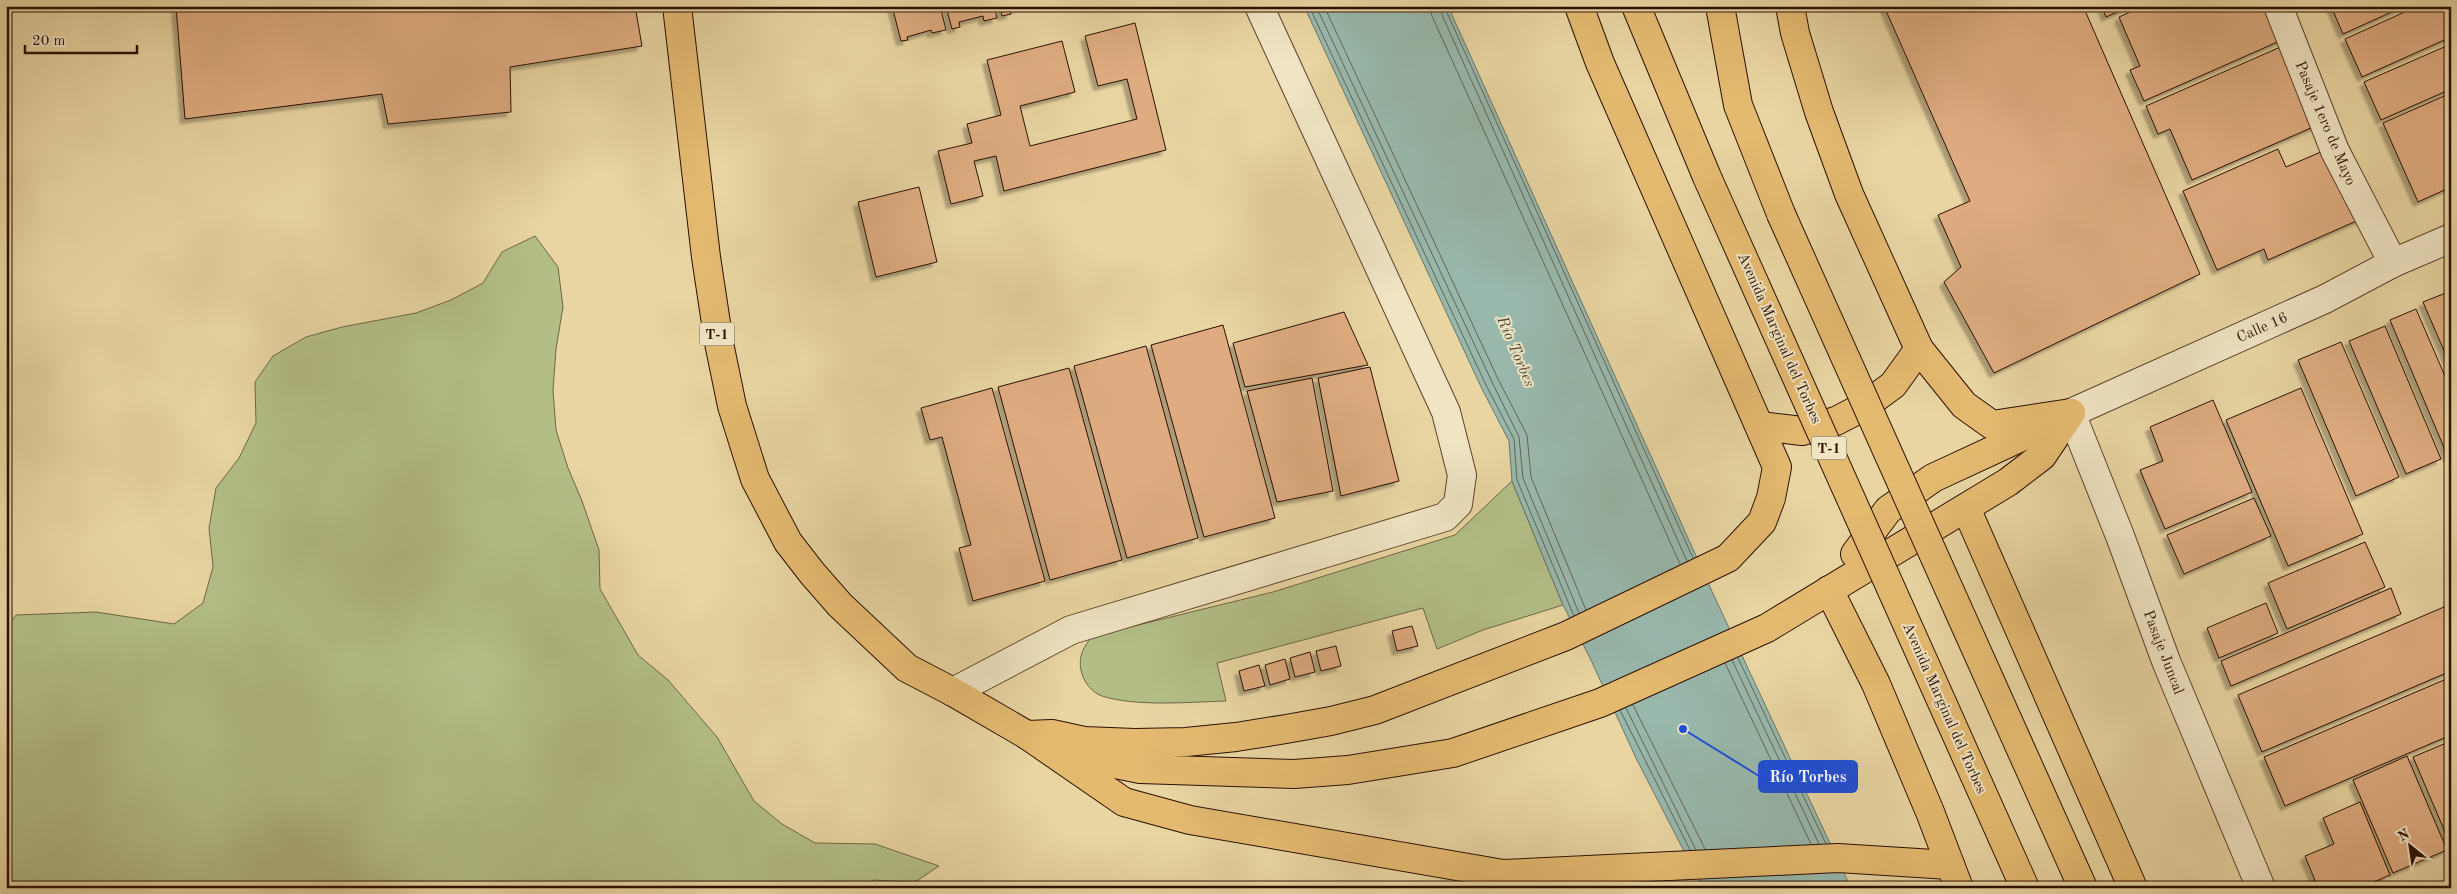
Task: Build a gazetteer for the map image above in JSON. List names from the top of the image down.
{
  "streets": {
    "highway": ["T-1", "Avenida Marginal del Torbes"],
    "street": ["Pasaje 1ero de Mayo", "Calle 16", "Pasaje Juncal"]
  },
  "crossings": [
    ["Pasaje 1ero de Mayo", "Calle 16"],
    ["Calle 16", "Pasaje Juncal"]
  ],
  "water": ["Río Torbes"],
  "places": ["Río Torbes"],
  "scale_bar": "20 m",
  "north": "top left"
}
